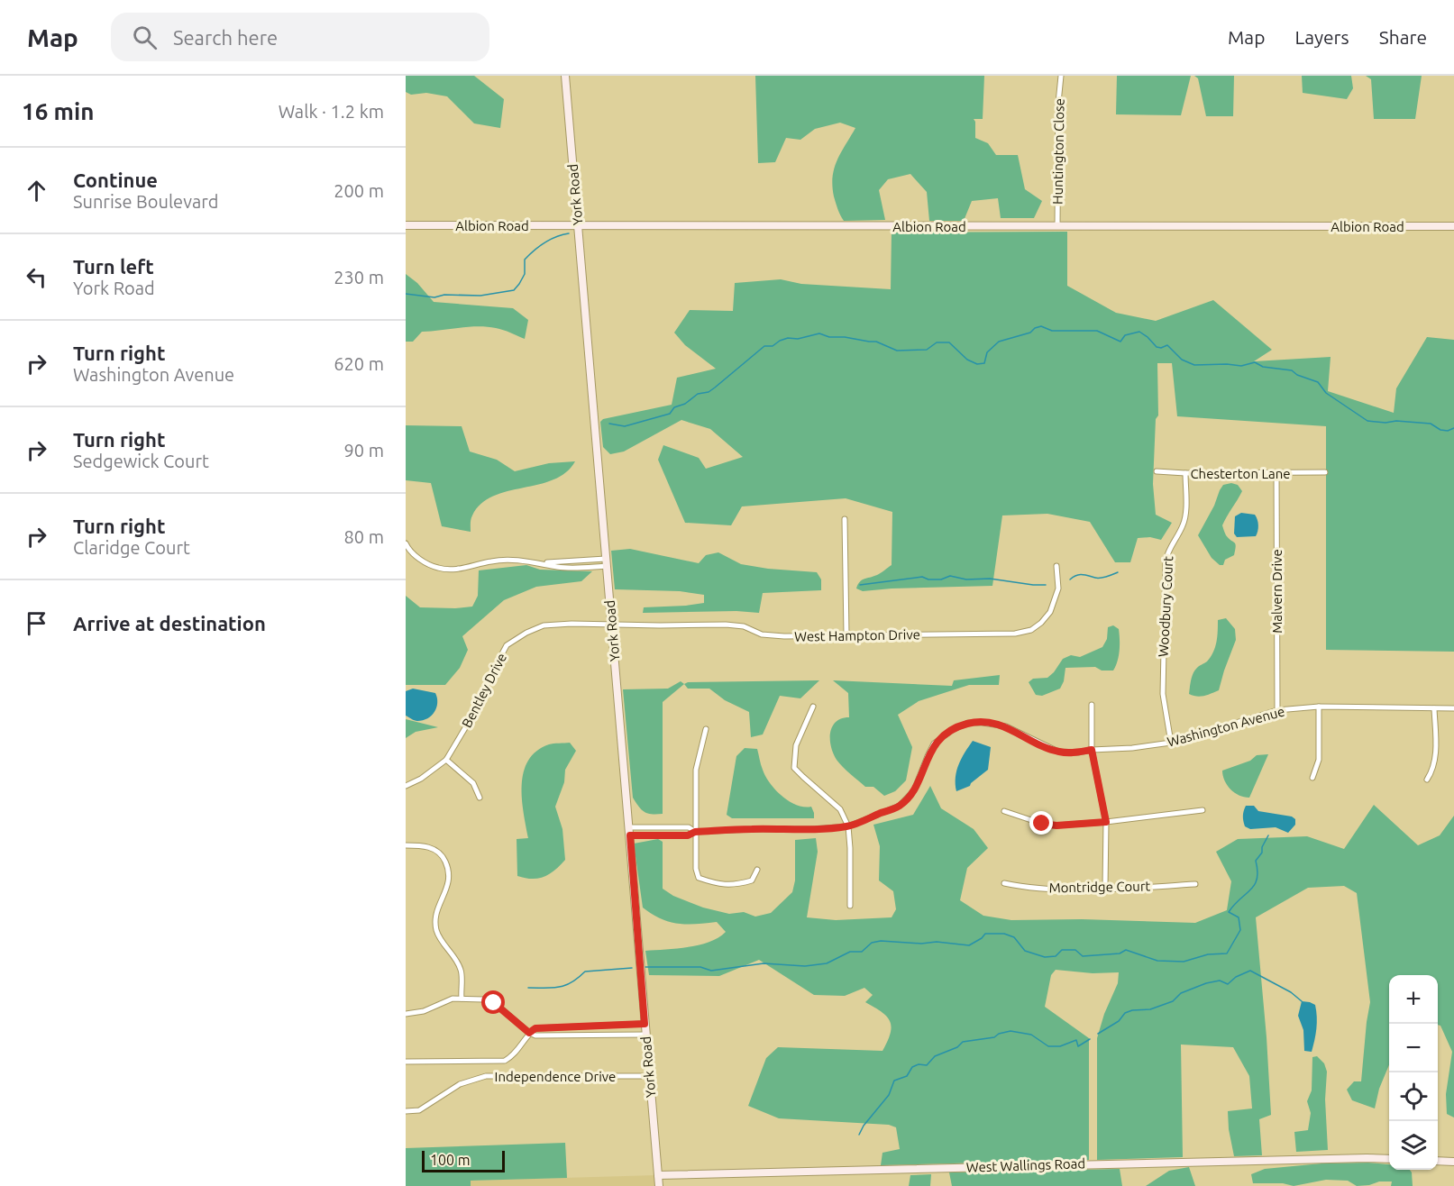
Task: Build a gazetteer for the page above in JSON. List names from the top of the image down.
{
  "streets": {
    "street": [
      "Huntington Close",
      "York Road",
      "Albion Road",
      "Chesterton Lane",
      "Malvern Drive",
      "Woodbury Court",
      "West Hampton Drive",
      "Bentley Drive",
      "Washington Avenue",
      "Montridge Court",
      "Independence Drive",
      "West Wallings Road"
    ]
  },
  "crossings": [
    ["Huntington Close", "Albion Road"],
    ["York Road", "Albion Road"],
    ["York Road", "West Hampton Drive"],
    ["York Road", "Bentley Drive"],
    ["York Road", "Washington Avenue"],
    ["York Road", "Independence Drive"],
    ["York Road", "West Wallings Road"],
    ["Chesterton Lane", "Malvern Drive"],
    ["Chesterton Lane", "Woodbury Court"],
    ["Malvern Drive", "Washington Avenue"],
    ["Woodbury Court", "Washington Avenue"],
    ["West Hampton Drive", "Bentley Drive"]
  ],
  "scale_bar": "100 m",
  "page": {
    "header": "Map",
    "search": "Search here",
    "nav": ["Map", "Layers", "Share"],
    "heading": ["16 min", "Walk · 1.2 km"],
    "list": [
      ["Continue", "Sunrise Boulevard", "200 m"],
      ["Turn left", "York Road", "230 m"],
      ["Turn right", "Washington Avenue", "620 m"],
      ["Turn right", "Sedgewick Court", "90 m"],
      ["Turn right", "Claridge Court", "80 m"],
      "Arrive at destination"
    ],
    "map_buttons": ["+", "−"],
    "scale": "100 m"
  }
}
